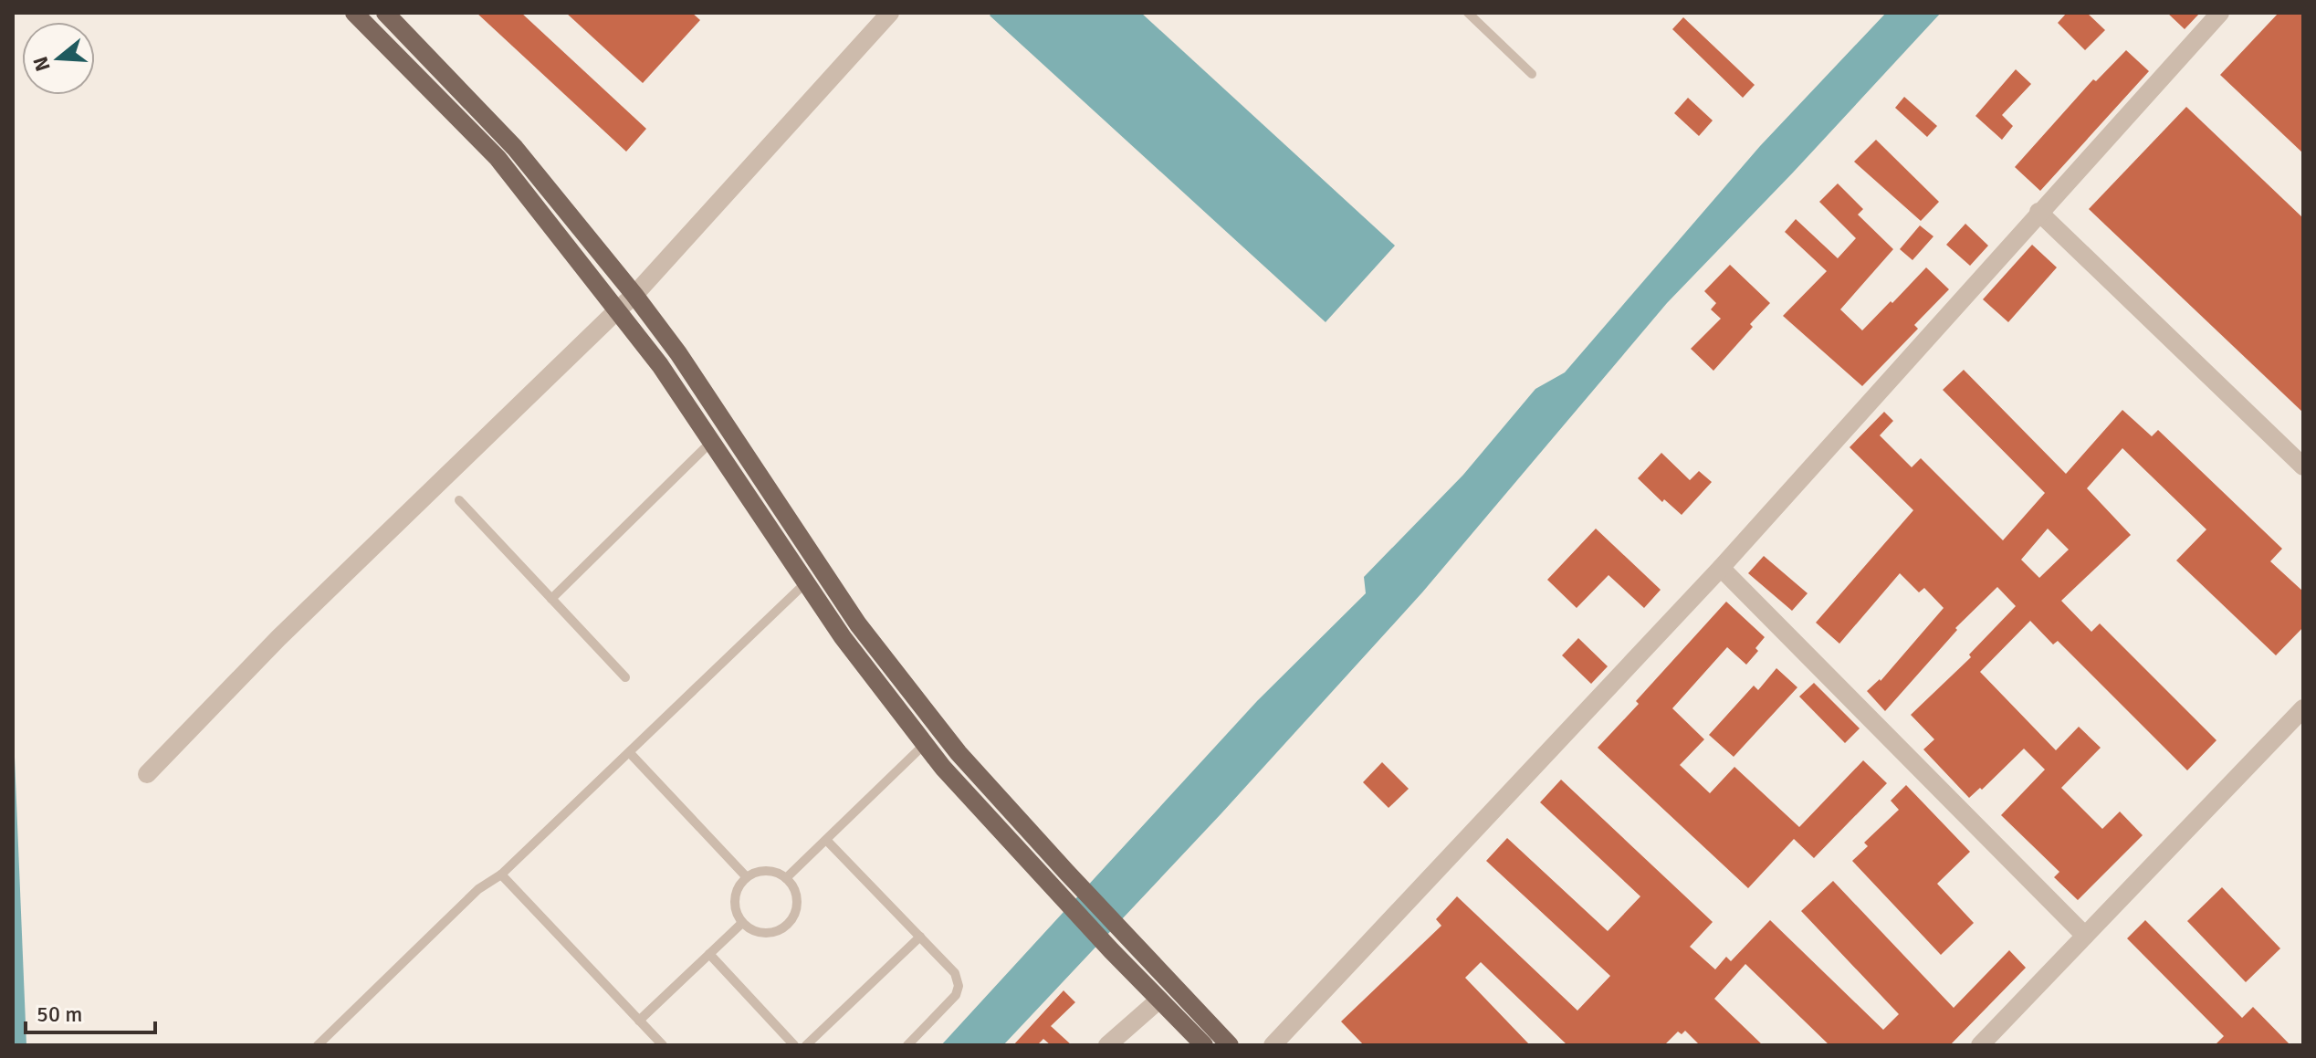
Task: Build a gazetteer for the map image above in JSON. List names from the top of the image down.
{
  "scale_bar": "50 m",
  "north": "left"
}
